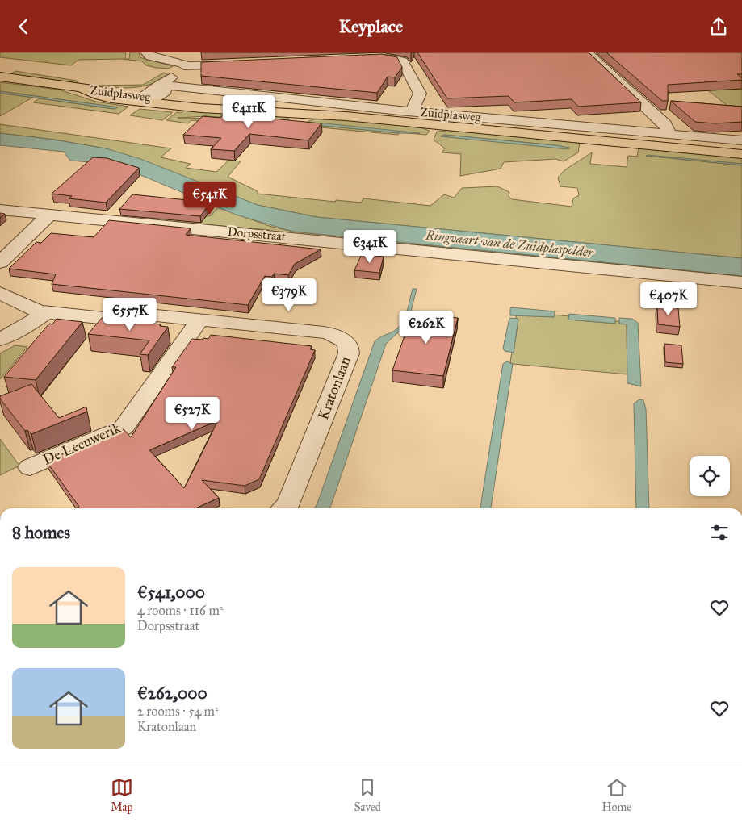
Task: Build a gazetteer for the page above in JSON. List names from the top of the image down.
{
  "streets": {
    "main road": ["Zuidplasweg"],
    "street": ["Dorpsstraat", "Kratonlaan", "De Leeuwerik"]
  },
  "crossings": [
    ["Kratonlaan", "De Leeuwerik"]
  ],
  "water": ["Ringvaart van de Zuidplaspolder"],
  "page": {
    "header": "Keyplace",
    "price": [
      "€411K",
      "€541K",
      "€341K",
      "€379K",
      "€407K",
      "€557K",
      "€262K",
      "€527K"
    ],
    "heading": "8 homes",
    "list": [
      {
        "name": "€541,000",
        "note": "4 rooms · 116 m² · Dorpsstraat"
      },
      {
        "name": "€262,000",
        "note": "2 rooms · 54 m² · Kratonlaan"
      }
    ],
    "tabs": ["Map", "Saved", "Home"]
  }
}
